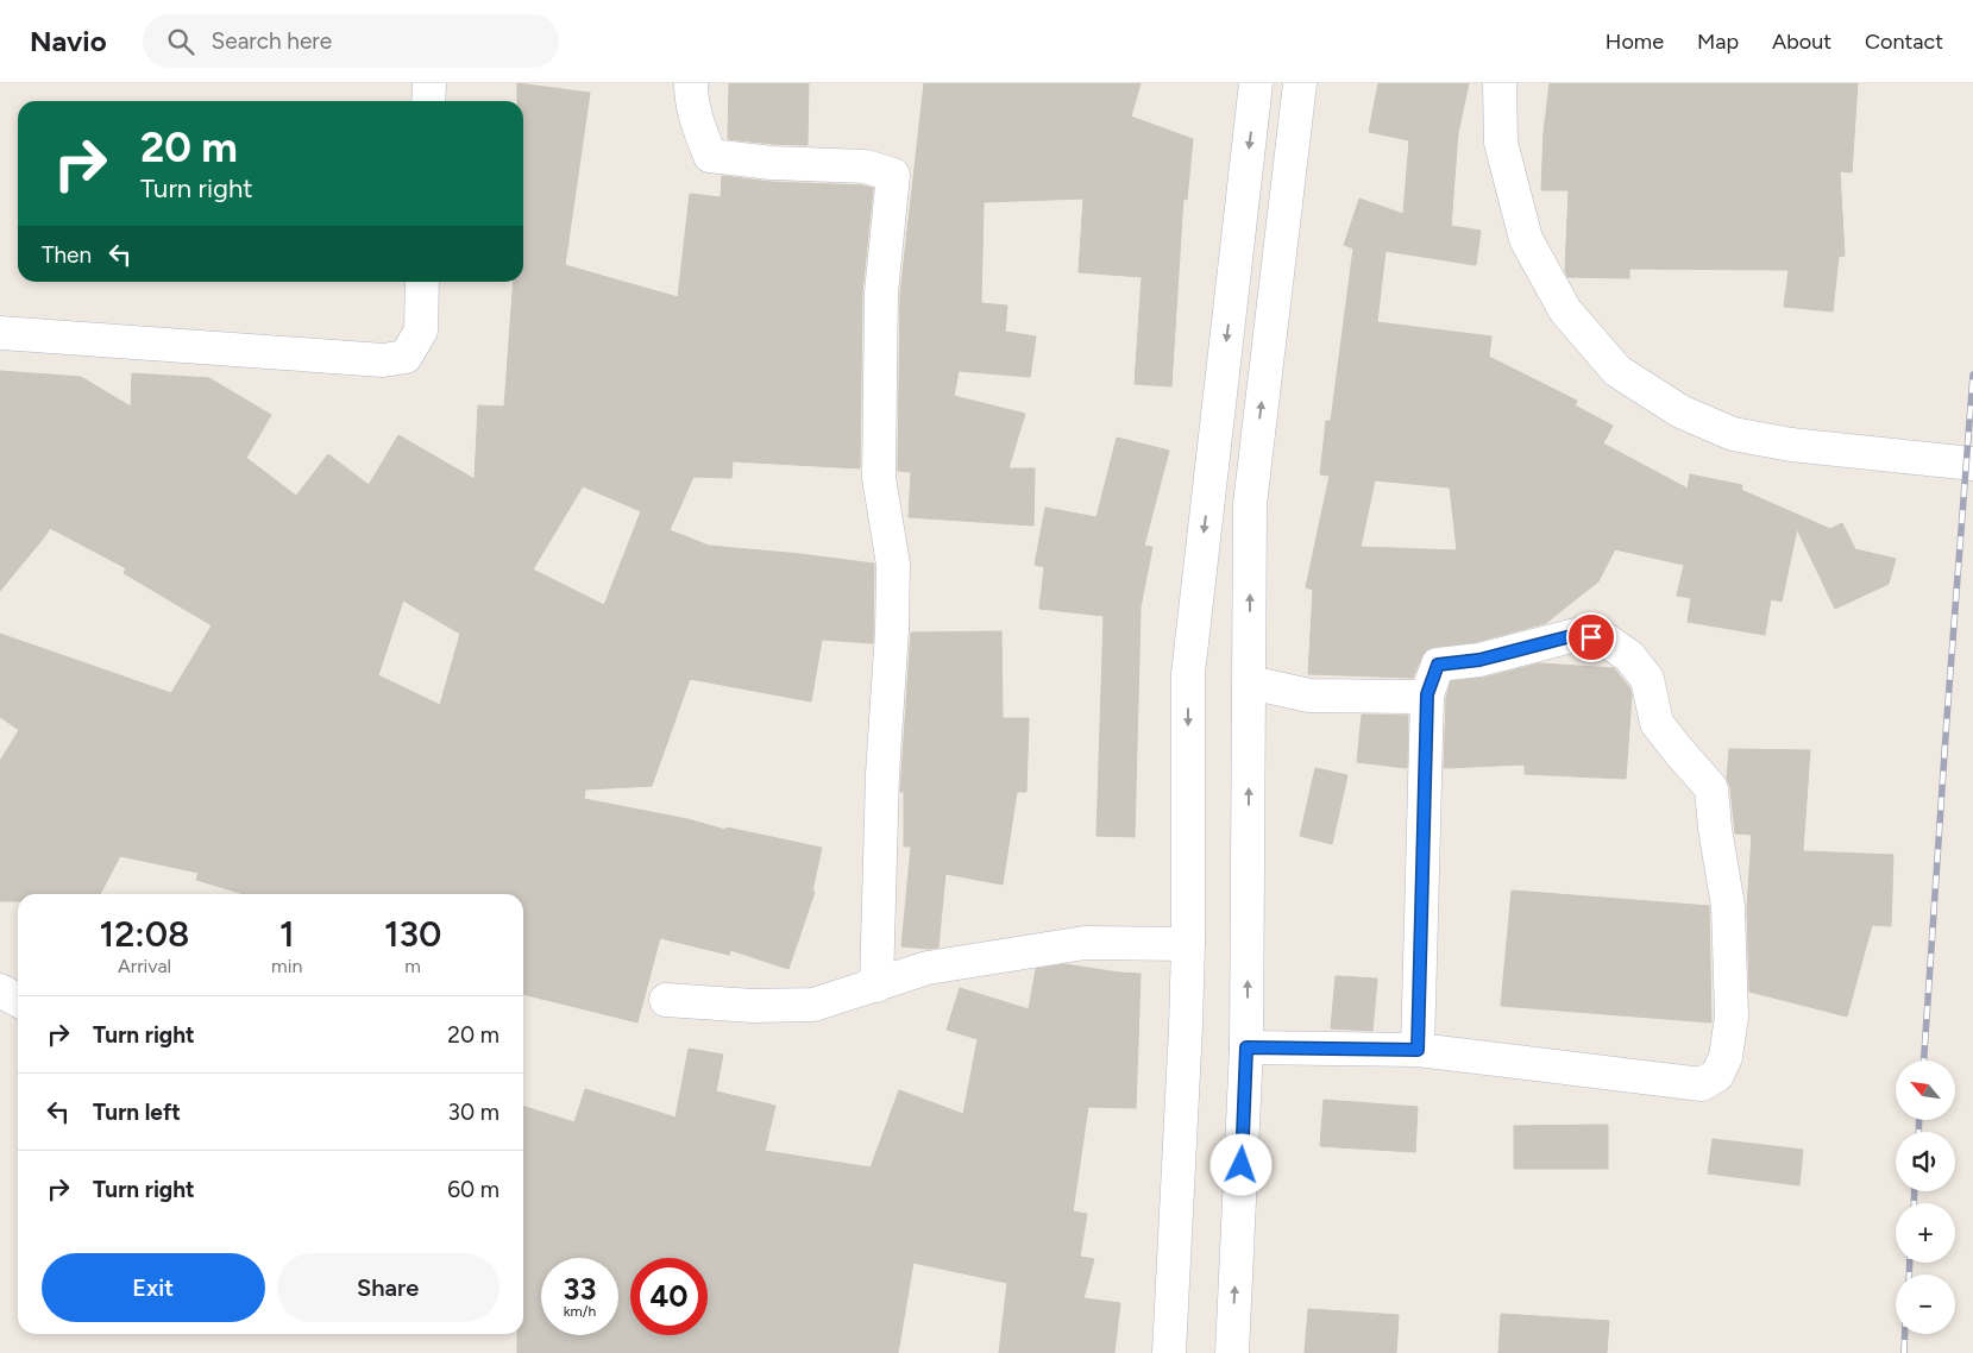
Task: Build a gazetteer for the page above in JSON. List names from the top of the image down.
{
  "north": "top left",
  "page": {
    "header": "Navio",
    "search": "Search here",
    "nav": [
      "Home",
      "Map",
      "About",
      "Contact"
    ],
    "turn": ["20 m", "Turn right"],
    "then": "Then",
    "eta": [
      "12:08",
      "Arrival",
      "1",
      "min",
      "130",
      "m"
    ],
    "list": [
      {
        "name": "Turn right",
        "value": "20 m"
      },
      {
        "name": "Turn left",
        "value": "30 m"
      },
      {
        "name": "Turn right",
        "value": "60 m"
      }
    ],
    "map_buttons": ["+", "−"],
    "buttons": ["Exit", "Share"],
    "speed": "33 km/h",
    "limit": "40"
  }
}
